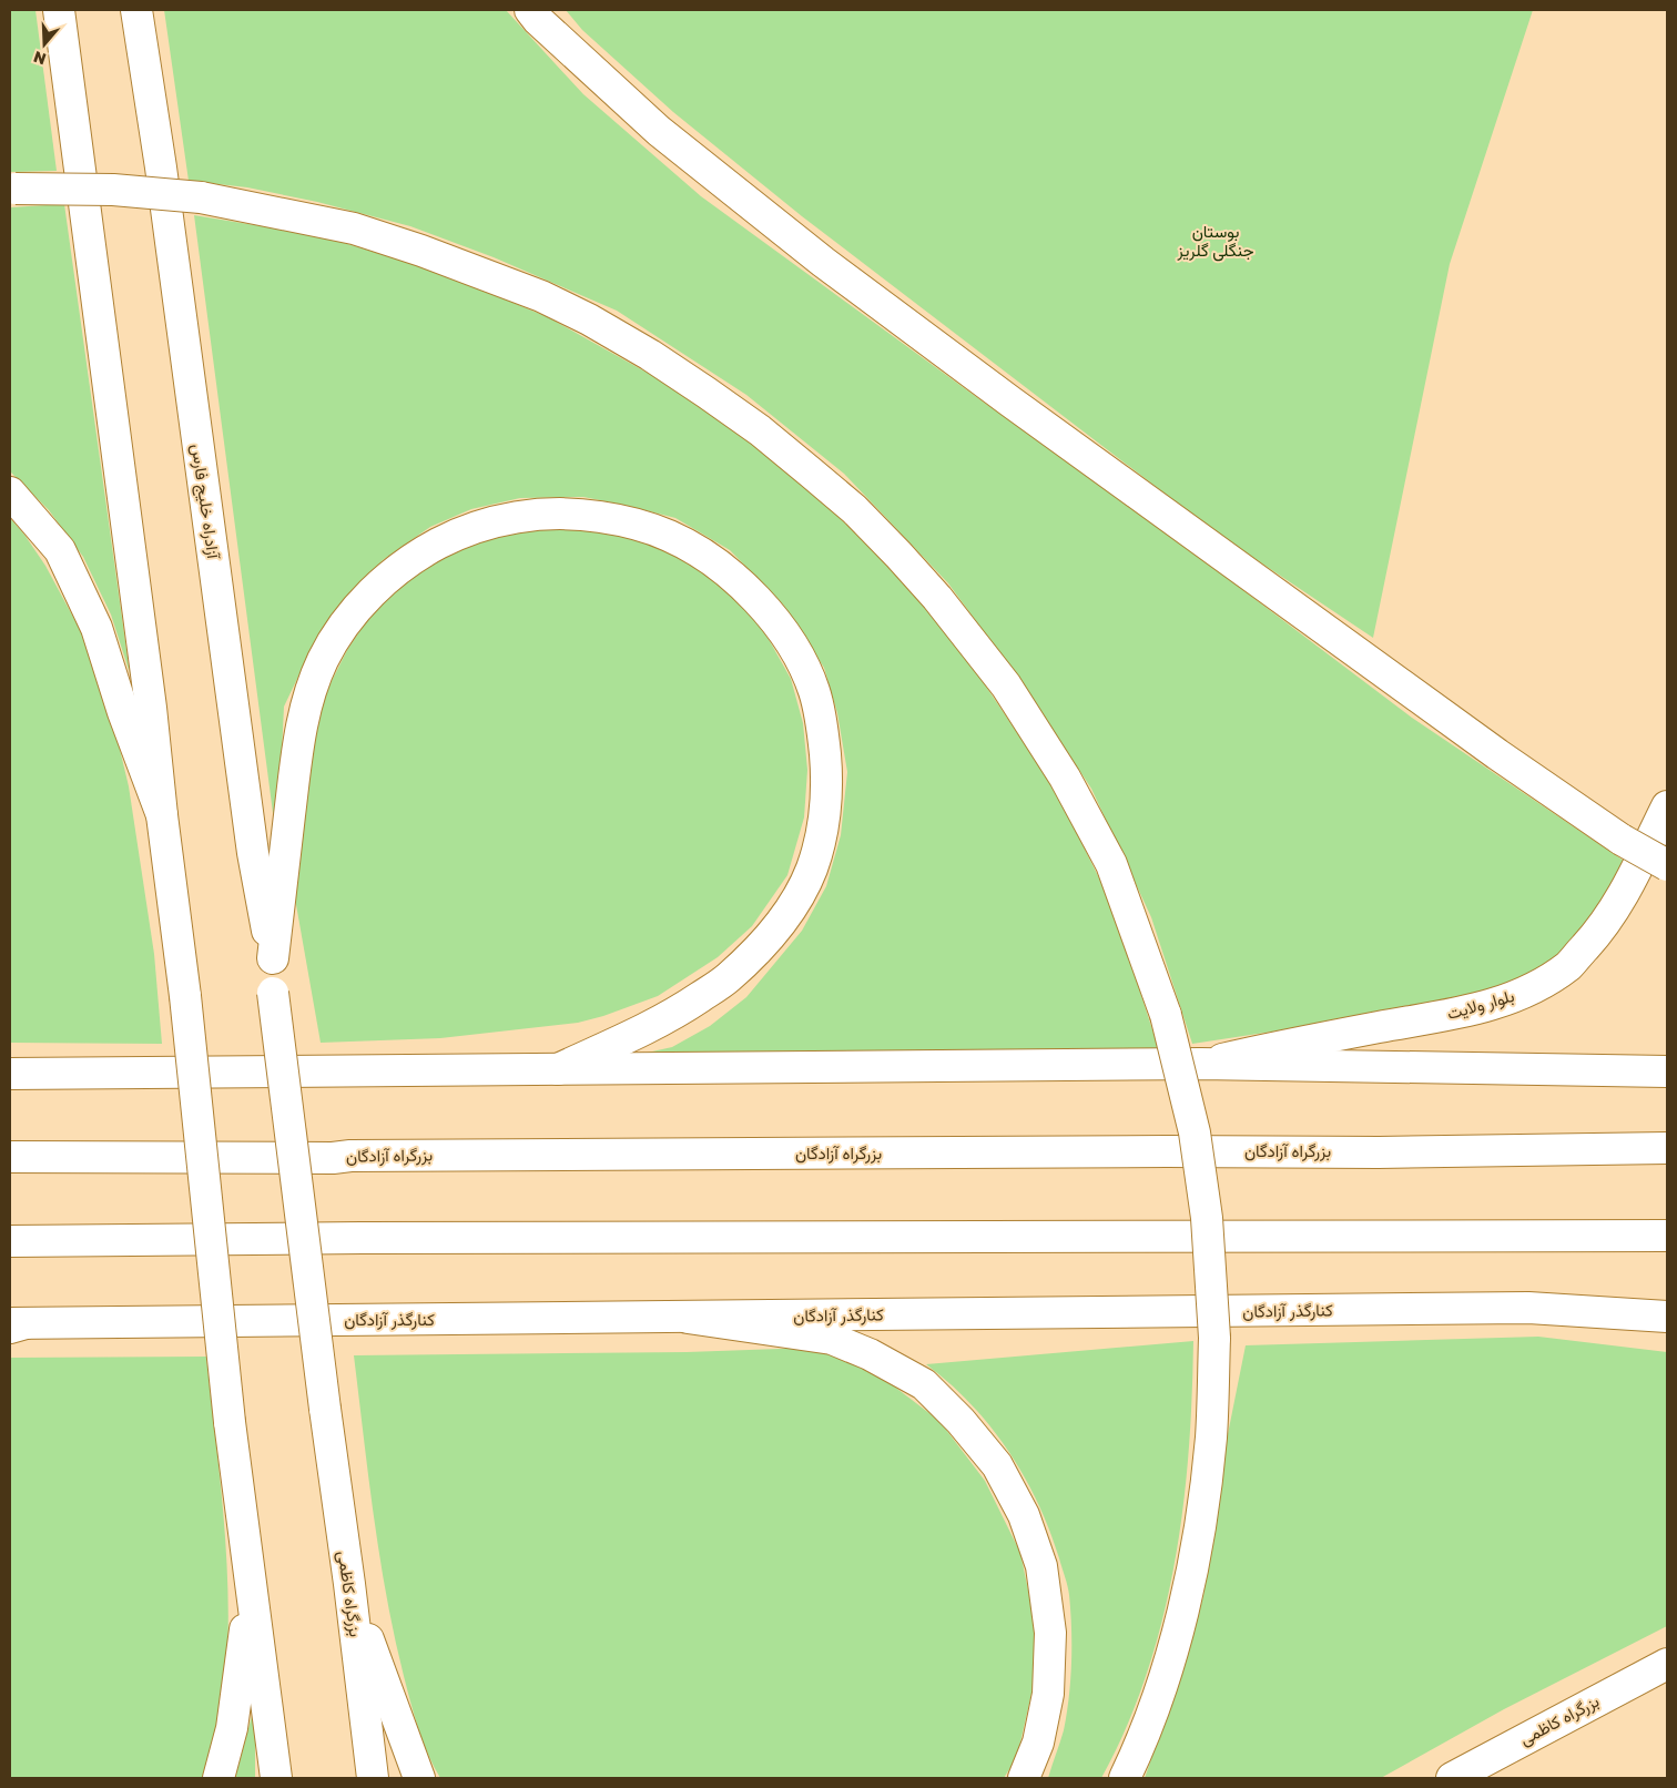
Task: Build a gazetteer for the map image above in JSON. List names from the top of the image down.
{
  "streets": {
    "main road": [
      "آزادراه خلیج فارس",
      "بلوار ولایت",
      "بزرگراه آزادگان",
      "کنارگذر آزادگان",
      "بزرگراه کاظمی"
    ]
  },
  "crossings": [
    ["آزادراه خلیج فارس", "بزرگراه کاظمی"]
  ],
  "parks": ["بوستان جنگلی گلریز"],
  "north": "bottom"
}
